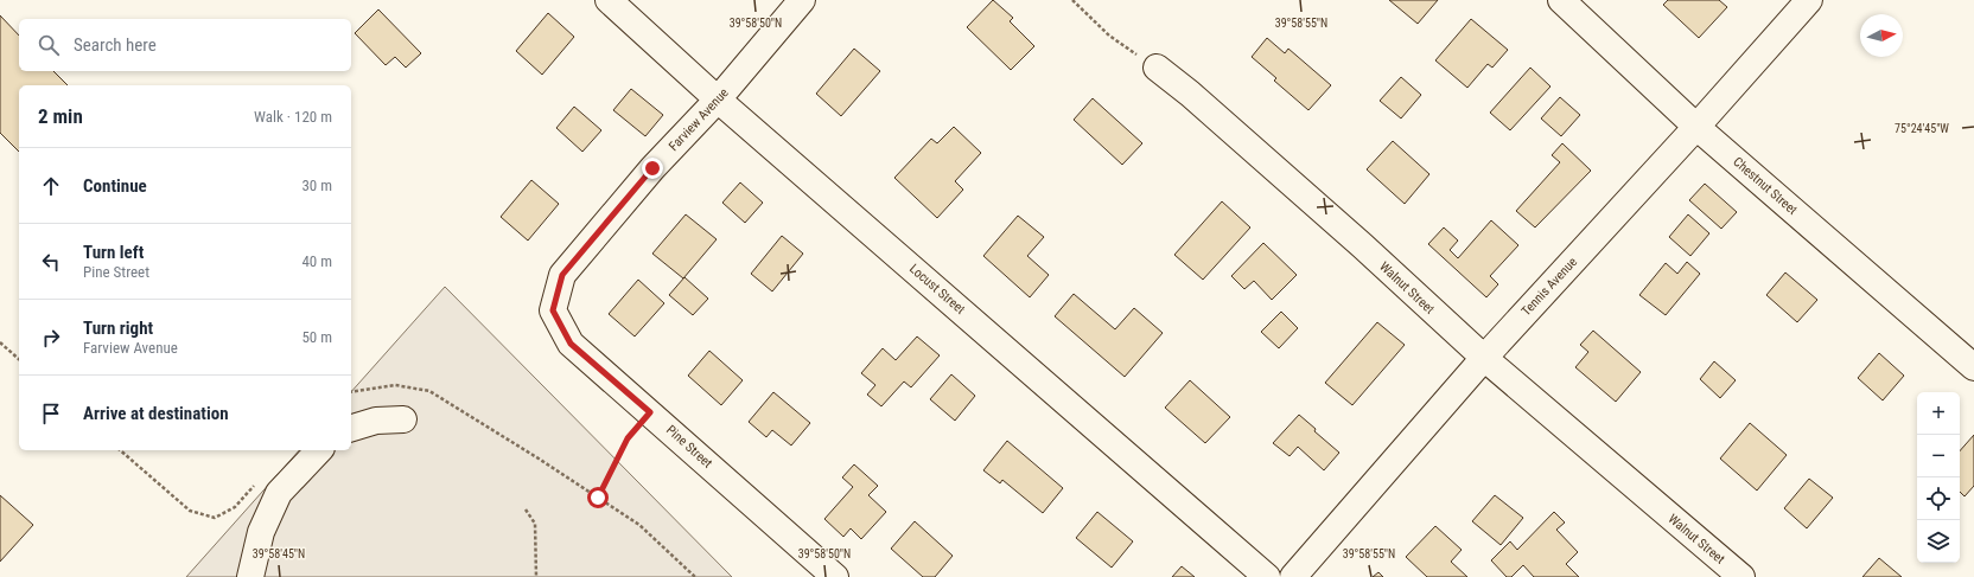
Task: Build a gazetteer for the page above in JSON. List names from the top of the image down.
{
  "streets": {
    "street": [
      "Farview Avenue",
      "Chestnut Street",
      "Tennis Avenue",
      "Walnut Street",
      "Locust Street",
      "Pine Street"
    ]
  },
  "crossings": [
    ["Farview Avenue", "Locust Street"],
    ["Farview Avenue", "Pine Street"],
    ["Chestnut Street", "Tennis Avenue"],
    ["Tennis Avenue", "Walnut Street"]
  ],
  "north": "right",
  "page": {
    "search": "Search here",
    "heading": ["2 min", "Walk · 120 m"],
    "list": [
      ["Continue", "30 m"],
      ["Turn left", "Pine Street", "40 m"],
      ["Turn right", "Farview Avenue", "50 m"],
      "Arrive at destination"
    ],
    "map_buttons": ["+", "−"]
  },
  "coordinates": [
    "39°58'50\"N",
    "39°58'55\"N",
    "75°24'45\"W",
    "39°58'45\"N"
  ]
}
